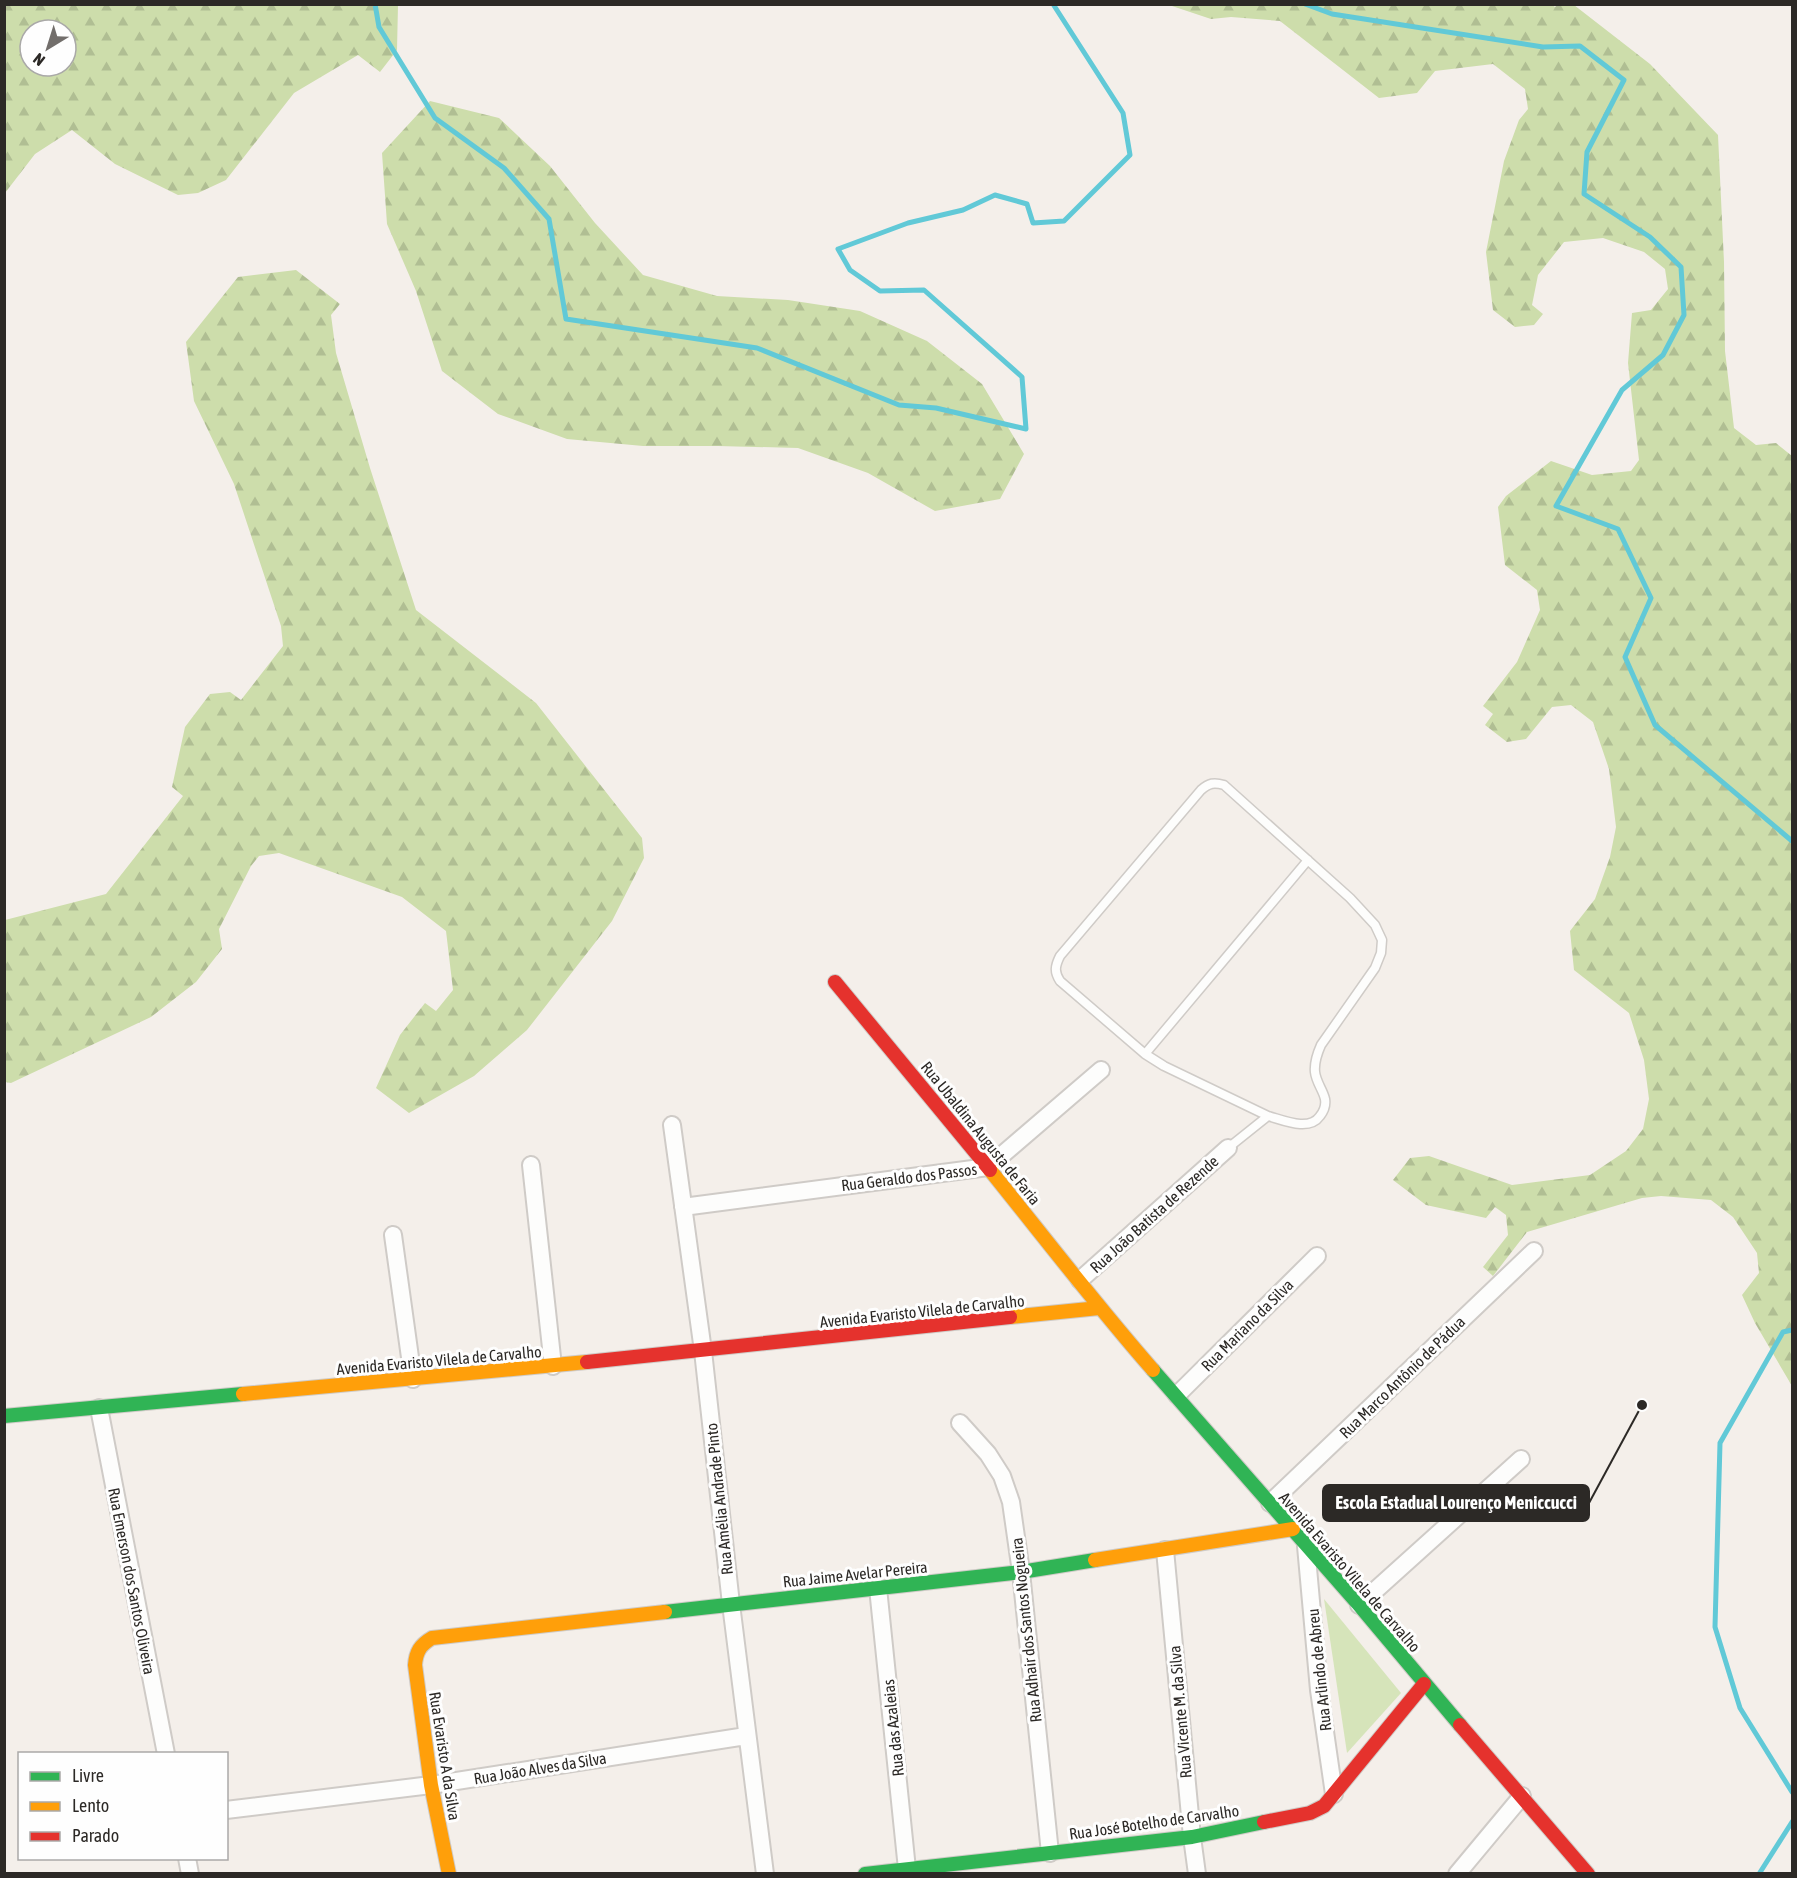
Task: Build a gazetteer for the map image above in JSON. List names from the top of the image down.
{
  "streets": {
    "street": [
      "Rua Ubaldina Augusta de Faria",
      "Rua Geraldo dos Passos",
      "Rua João Batista de Rezende",
      "Avenida Evaristo Vilela de Carvalho",
      "Rua Mariano da Silva",
      "Rua Marco Antônio de Pádua",
      "Rua Amélia Andrade Pinto",
      "Rua Jaime Avelar Pereira",
      "Rua Emerson dos Santos Oliveira",
      "Rua Adhair dos Santos Nogueira",
      "Rua Arlindo de Abreu",
      "Rua Vicente M. da Silva",
      "Rua das Azaleias",
      "Rua Evaristo A da Silva",
      "Rua João Alves da Silva",
      "Rua José Botelho de Carvalho"
    ]
  },
  "crossings": [
    ["Rua Ubaldina Augusta de Faria", "Rua Geraldo dos Passos"],
    ["Rua Ubaldina Augusta de Faria", "Rua João Batista de Rezende"],
    ["Rua Ubaldina Augusta de Faria", "Avenida Evaristo Vilela de Carvalho"],
    ["Rua Geraldo dos Passos", "Rua Amélia Andrade Pinto"],
    ["Avenida Evaristo Vilela de Carvalho", "Rua Mariano da Silva"],
    ["Avenida Evaristo Vilela de Carvalho", "Rua Marco Antônio de Pádua"],
    ["Avenida Evaristo Vilela de Carvalho", "Rua Amélia Andrade Pinto"],
    ["Avenida Evaristo Vilela de Carvalho", "Rua Jaime Avelar Pereira"],
    ["Avenida Evaristo Vilela de Carvalho", "Rua Emerson dos Santos Oliveira"],
    ["Avenida Evaristo Vilela de Carvalho", "Rua Arlindo de Abreu"],
    ["Avenida Evaristo Vilela de Carvalho", "Rua José Botelho de Carvalho"],
    ["Rua Amélia Andrade Pinto", "Rua Jaime Avelar Pereira"],
    ["Rua Amélia Andrade Pinto", "Rua João Alves da Silva"],
    ["Rua Jaime Avelar Pereira", "Rua Adhair dos Santos Nogueira"],
    ["Rua Jaime Avelar Pereira", "Rua Vicente M. da Silva"],
    ["Rua Jaime Avelar Pereira", "Rua das Azaleias"],
    ["Rua Jaime Avelar Pereira", "Rua Evaristo A da Silva"],
    ["Rua Adhair dos Santos Nogueira", "Rua José Botelho de Carvalho"],
    ["Rua Arlindo de Abreu", "Rua José Botelho de Carvalho"],
    ["Rua Vicente M. da Silva", "Rua José Botelho de Carvalho"],
    ["Rua das Azaleias", "Rua José Botelho de Carvalho"],
    ["Rua Evaristo A da Silva", "Rua João Alves da Silva"]
  ],
  "places": ["Escola Estadual Lourenço Meniccucci"],
  "legend": ["Livre", "Lento", "Parado"],
  "north": "bottom left"
}
